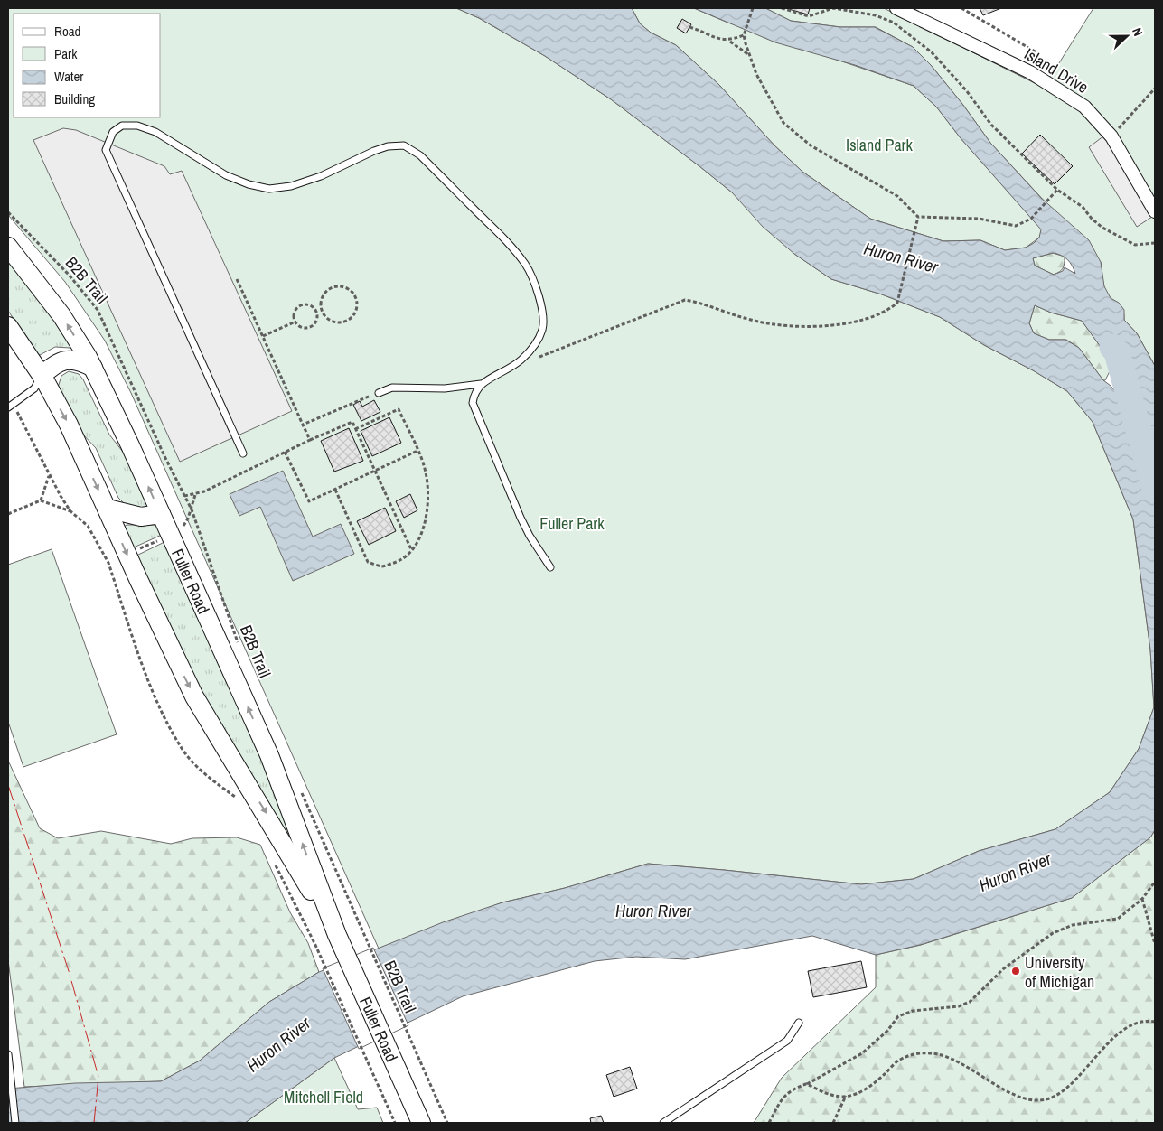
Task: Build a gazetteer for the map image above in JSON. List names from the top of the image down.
{
  "streets": {
    "main road": ["Fuller Road"],
    "street": ["Island Drive"],
    "path": ["B2B Trail"]
  },
  "water": ["Huron River"],
  "parks": ["Island Park", "Fuller Park", "Mitchell Field"],
  "places": ["University of Michigan"],
  "legend": [
    "Road",
    "Park",
    "Water",
    "Building"
  ],
  "north": "right"
}
